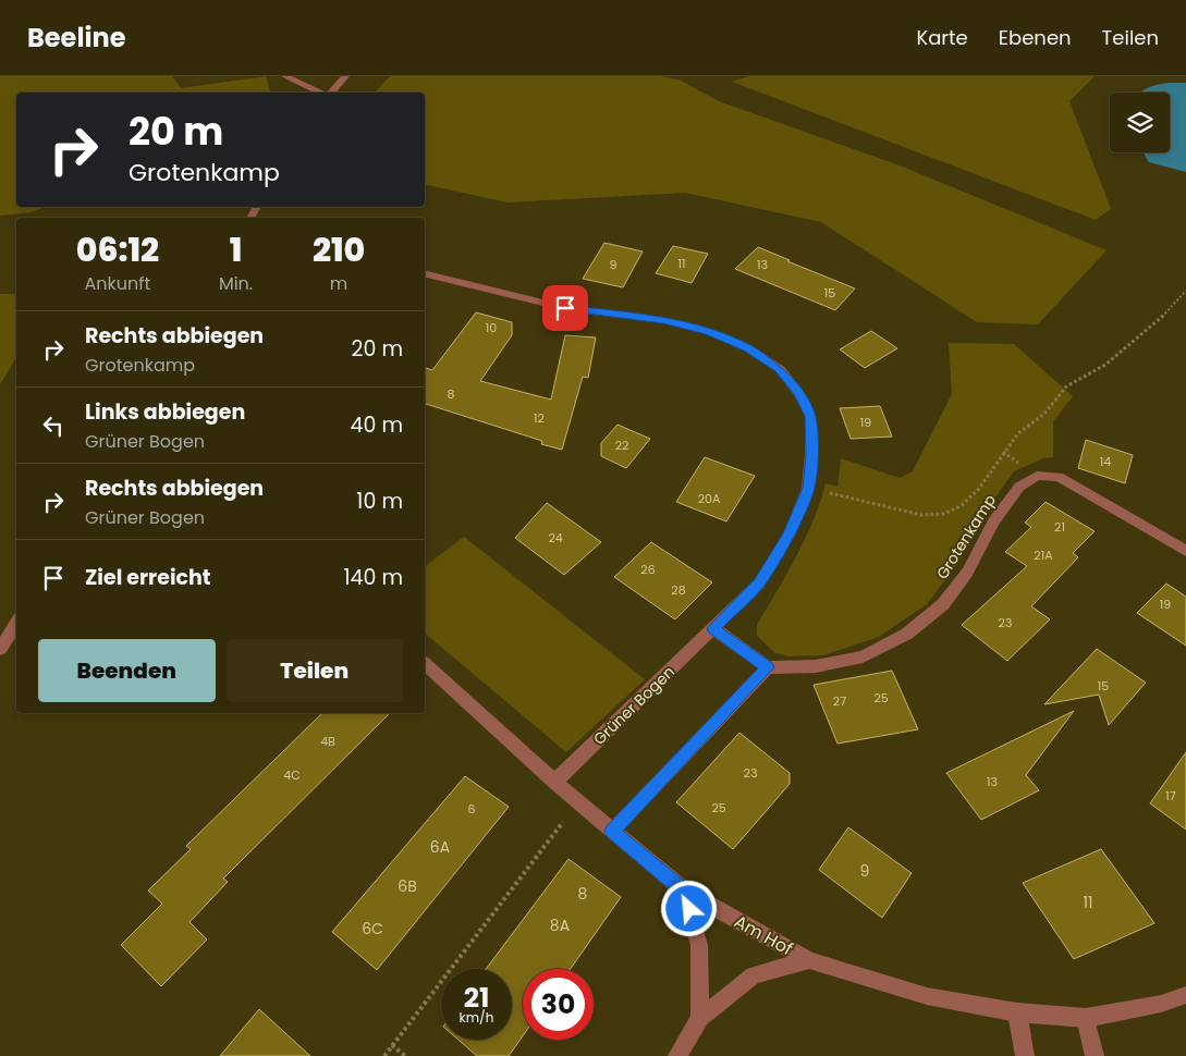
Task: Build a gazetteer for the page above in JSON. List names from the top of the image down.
{
  "streets": {
    "street": ["Grotenkamp", "Grüner Bogen", "Am Hof"]
  },
  "crossings": [
    ["Grüner Bogen", "Am Hof"]
  ],
  "house_numbers": [
    "11",
    "9",
    "13",
    "15",
    "10",
    "8",
    "12",
    "19",
    "22",
    "14",
    "20A",
    "21",
    "24",
    "21A",
    "26",
    "28",
    "19",
    "23",
    "15",
    "25",
    "27",
    "4B",
    "23",
    "4C",
    "13",
    "17",
    "25",
    "6",
    "6A",
    "9",
    "6B",
    "8",
    "11",
    "8A",
    "6C"
  ],
  "page": {
    "header": "Beeline",
    "nav": ["Karte", "Ebenen", "Teilen"],
    "turn": ["20 m", "Grotenkamp"],
    "eta": [
      "06:12",
      "Ankunft",
      "1",
      "Min.",
      "210",
      "m"
    ],
    "list": [
      {
        "name": "Rechts abbiegen",
        "note": "Grotenkamp",
        "value": "20 m"
      },
      {
        "name": "Links abbiegen",
        "note": "Grüner Bogen",
        "value": "40 m"
      },
      {
        "name": "Rechts abbiegen",
        "note": "Grüner Bogen",
        "value": "10 m"
      },
      {
        "name": "Ziel erreicht",
        "value": "140 m"
      }
    ],
    "buttons": ["Beenden", "Teilen"],
    "speed": "21 km/h",
    "limit": "30"
  }
}
